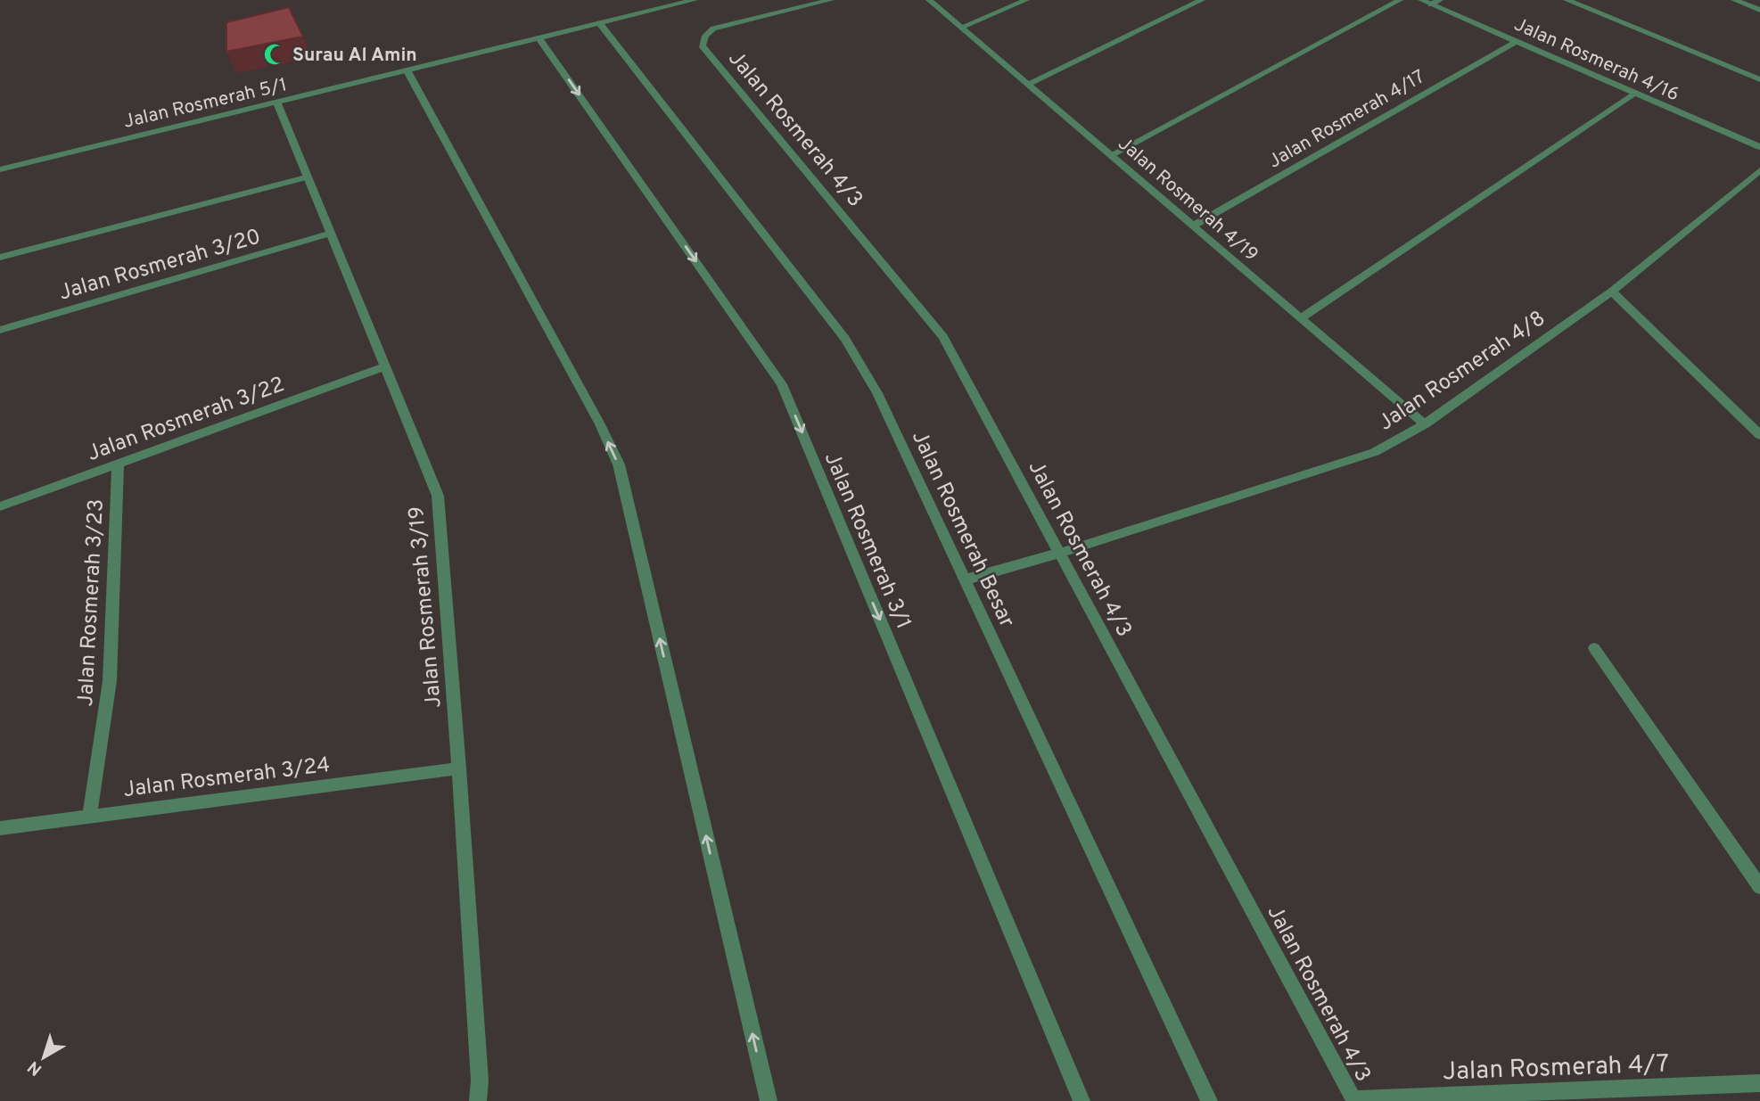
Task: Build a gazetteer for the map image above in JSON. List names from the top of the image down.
{
  "streets": {
    "street": [
      "Jalan Rosmerah 4/16",
      "Jalan Rosmerah 5/1",
      "Jalan Rosmerah 4/17",
      "Jalan Rosmerah 4/3",
      "Jalan Rosmerah 4/19",
      "Jalan Rosmerah 3/20",
      "Jalan Rosmerah 4/8",
      "Jalan Rosmerah 3/22",
      "Jalan Rosmerah Besar",
      "Jalan Rosmerah 3/1",
      "Jalan Rosmerah 3/23",
      "Jalan Rosmerah 3/19",
      "Jalan Rosmerah 3/24",
      "Jalan Rosmerah 4/7"
    ]
  },
  "crossings": [
    ["Jalan Rosmerah 4/16", "Jalan Rosmerah 4/17"],
    ["Jalan Rosmerah 5/1", "Jalan Rosmerah Besar"],
    ["Jalan Rosmerah 5/1", "Jalan Rosmerah 3/1"],
    ["Jalan Rosmerah 5/1", "Jalan Rosmerah 3/19"],
    ["Jalan Rosmerah 4/17", "Jalan Rosmerah 4/19"],
    ["Jalan Rosmerah 4/3", "Jalan Rosmerah 4/8"],
    ["Jalan Rosmerah 4/3", "Jalan Rosmerah 4/7"],
    ["Jalan Rosmerah 4/19", "Jalan Rosmerah 4/8"],
    ["Jalan Rosmerah 3/20", "Jalan Rosmerah 3/19"],
    ["Jalan Rosmerah 4/8", "Jalan Rosmerah Besar"],
    ["Jalan Rosmerah 3/22", "Jalan Rosmerah 3/23"],
    ["Jalan Rosmerah 3/22", "Jalan Rosmerah 3/19"],
    ["Jalan Rosmerah 3/23", "Jalan Rosmerah 3/24"],
    ["Jalan Rosmerah 3/19", "Jalan Rosmerah 3/24"]
  ],
  "one_way": ["Jalan Rosmerah 3/1"],
  "places": {
    "mosque": ["Surau Al Amin"]
  },
  "north": "bottom left"
}
